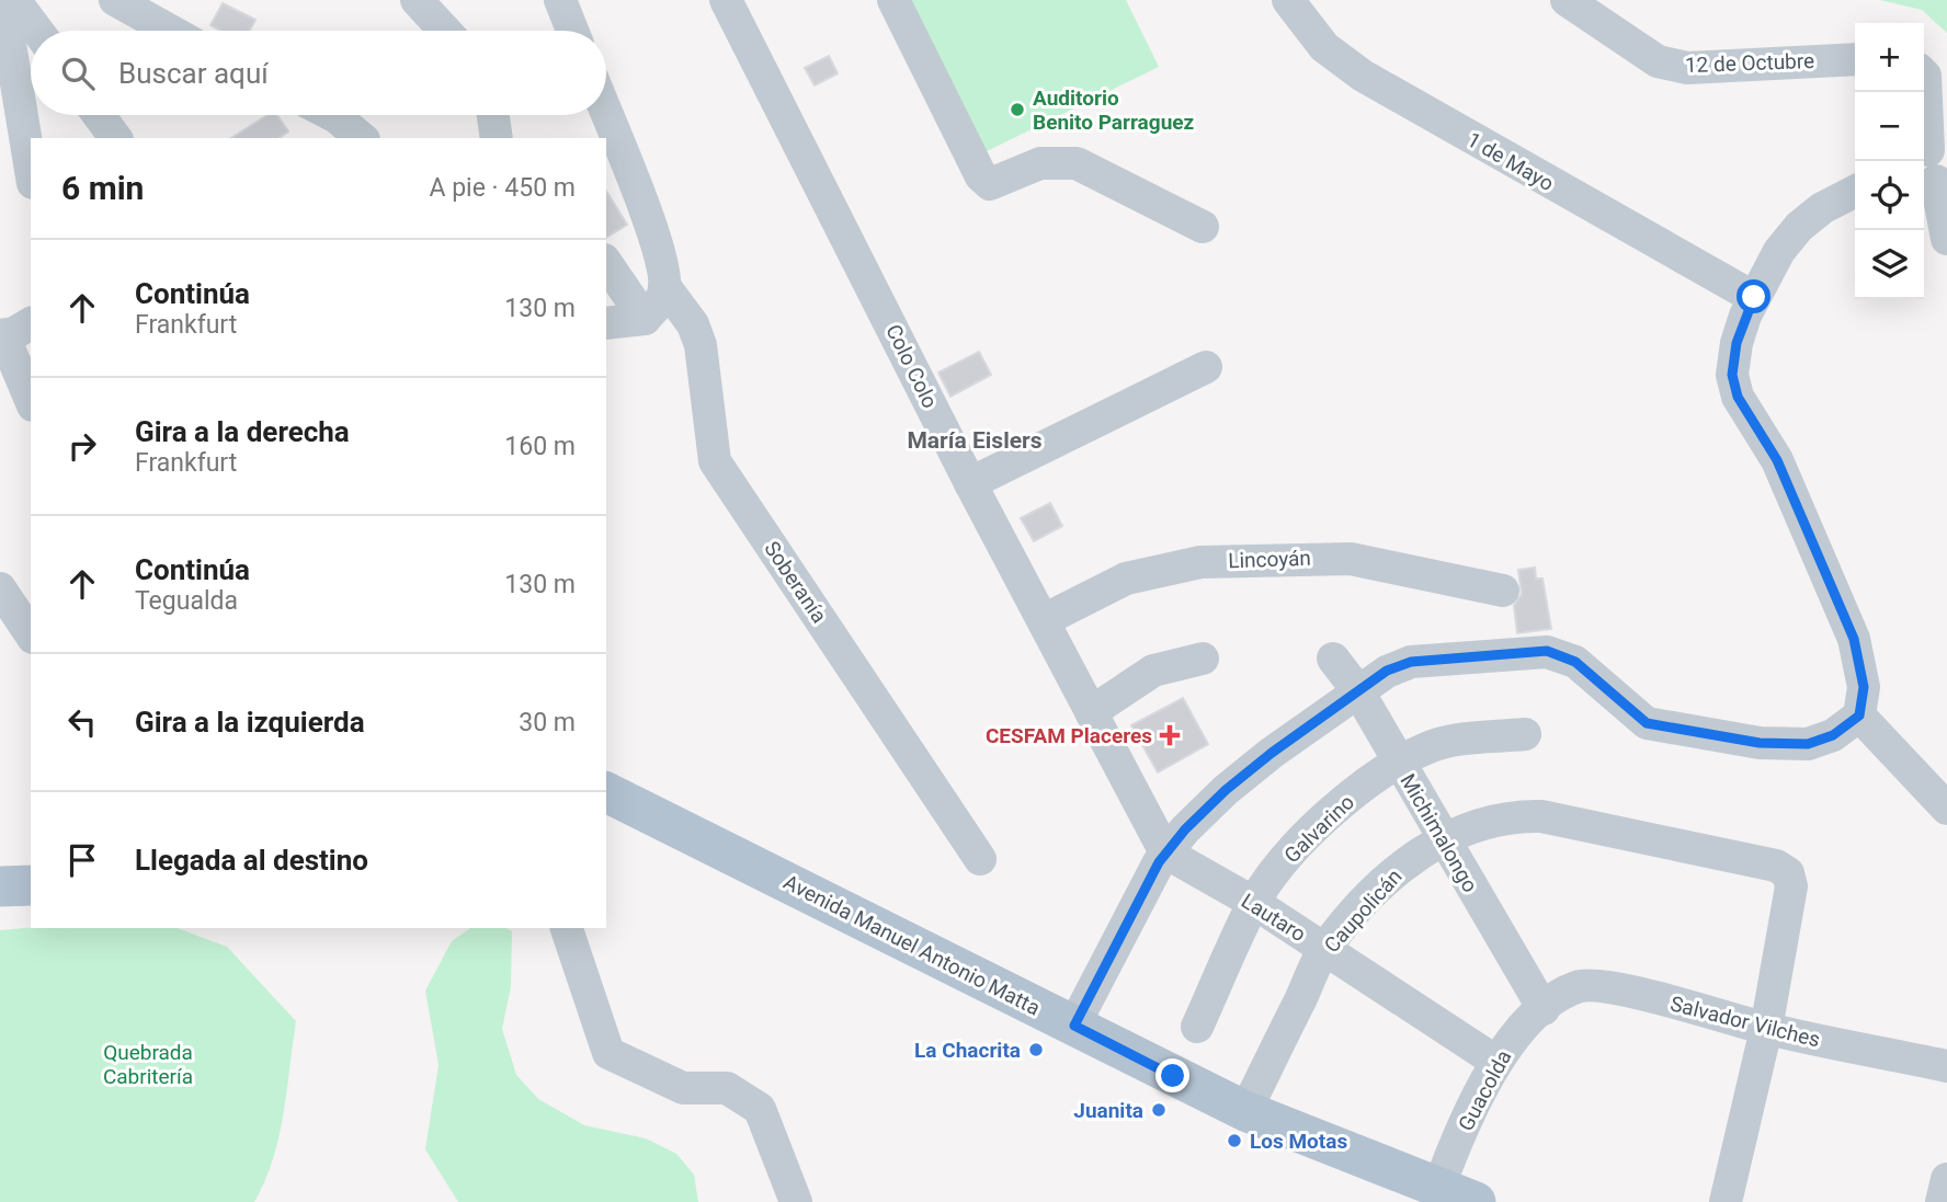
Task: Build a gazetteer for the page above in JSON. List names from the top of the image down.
{
  "streets": {
    "main road": ["Avenida Manuel Antonio Matta"],
    "street": [
      "12 de Octubre",
      "1 de Mayo",
      "Colo Colo",
      "Lincoyán",
      "Soberanía",
      "Galvarino",
      "Michimalongo",
      "Caupolicán",
      "Lautaro",
      "Salvador Vilches",
      "Guacolda"
    ]
  },
  "crossings": [
    ["Colo Colo", "Lincoyán"],
    ["Colo Colo", "Lautaro"],
    ["Galvarino", "Michimalongo"],
    ["Galvarino", "Lautaro"],
    ["Michimalongo", "Caupolicán"],
    ["Michimalongo", "Salvador Vilches"],
    ["Michimalongo", "Guacolda"],
    ["Caupolicán", "Lautaro"],
    ["Caupolicán", "Avenida Manuel Antonio Matta"],
    ["Caupolicán", "Salvador Vilches"],
    ["Lautaro", "Guacolda"],
    ["Avenida Manuel Antonio Matta", "Guacolda"],
    ["Salvador Vilches", "Guacolda"]
  ],
  "districts": ["María Eislers"],
  "parks": ["Quebrada Cabritería"],
  "places": {
    "other": [
      "Auditorio Benito Parraguez",
      "La Chacrita",
      "Juanita",
      "Los Motas"
    ],
    "health": ["CESFAM Placeres"]
  },
  "page": {
    "map_buttons": ["+", "−"],
    "search": "Buscar aquí",
    "heading": ["6 min", "A pie · 450 m"],
    "list": [
      ["Continúa", "Frankfurt", "130 m"],
      ["Gira a la derecha", "Frankfurt", "160 m"],
      ["Continúa", "Tegualda", "130 m"],
      ["Gira a la izquierda", "30 m"],
      "Llegada al destino"
    ]
  }
}
